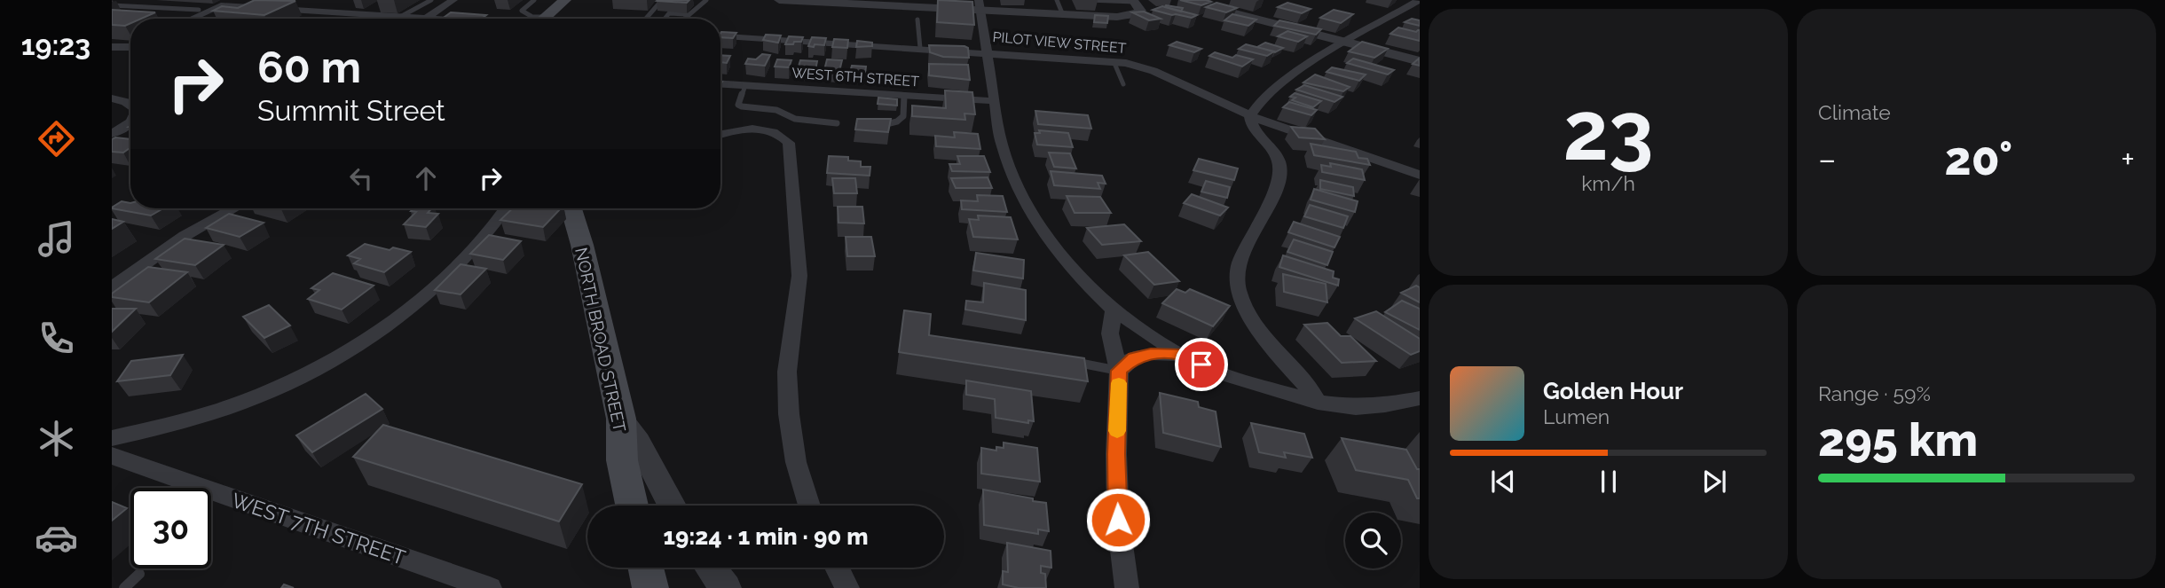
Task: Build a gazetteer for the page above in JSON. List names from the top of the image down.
{
  "streets": {
    "main road": ["NORTH BROAD STREET"],
    "street": ["PILOT VIEW STREET", "WEST 6TH STREET", "WEST 7TH STREET"]
  },
  "page": {
    "tabs": "19:23",
    "tile": [
      ["23", "km/h"],
      "Climate",
      ["Range · 59%", "295 km"]
    ],
    "turn": ["60 m", "Summit Street"],
    "heat": ["−", "20°", "+"],
    "song": ["Golden Hour", "Lumen"],
    "limit": "30",
    "trip": "19:24 · 1 min · 90 m"
  }
}
